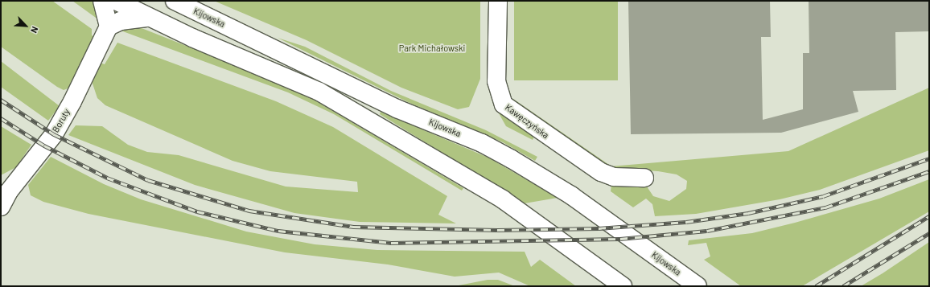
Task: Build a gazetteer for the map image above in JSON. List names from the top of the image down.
{
  "streets": {
    "street": ["Kijowska", "Boruty", "Kawęczyńska"]
  },
  "parks": ["Park Michałowski"],
  "north": "bottom right"
}
